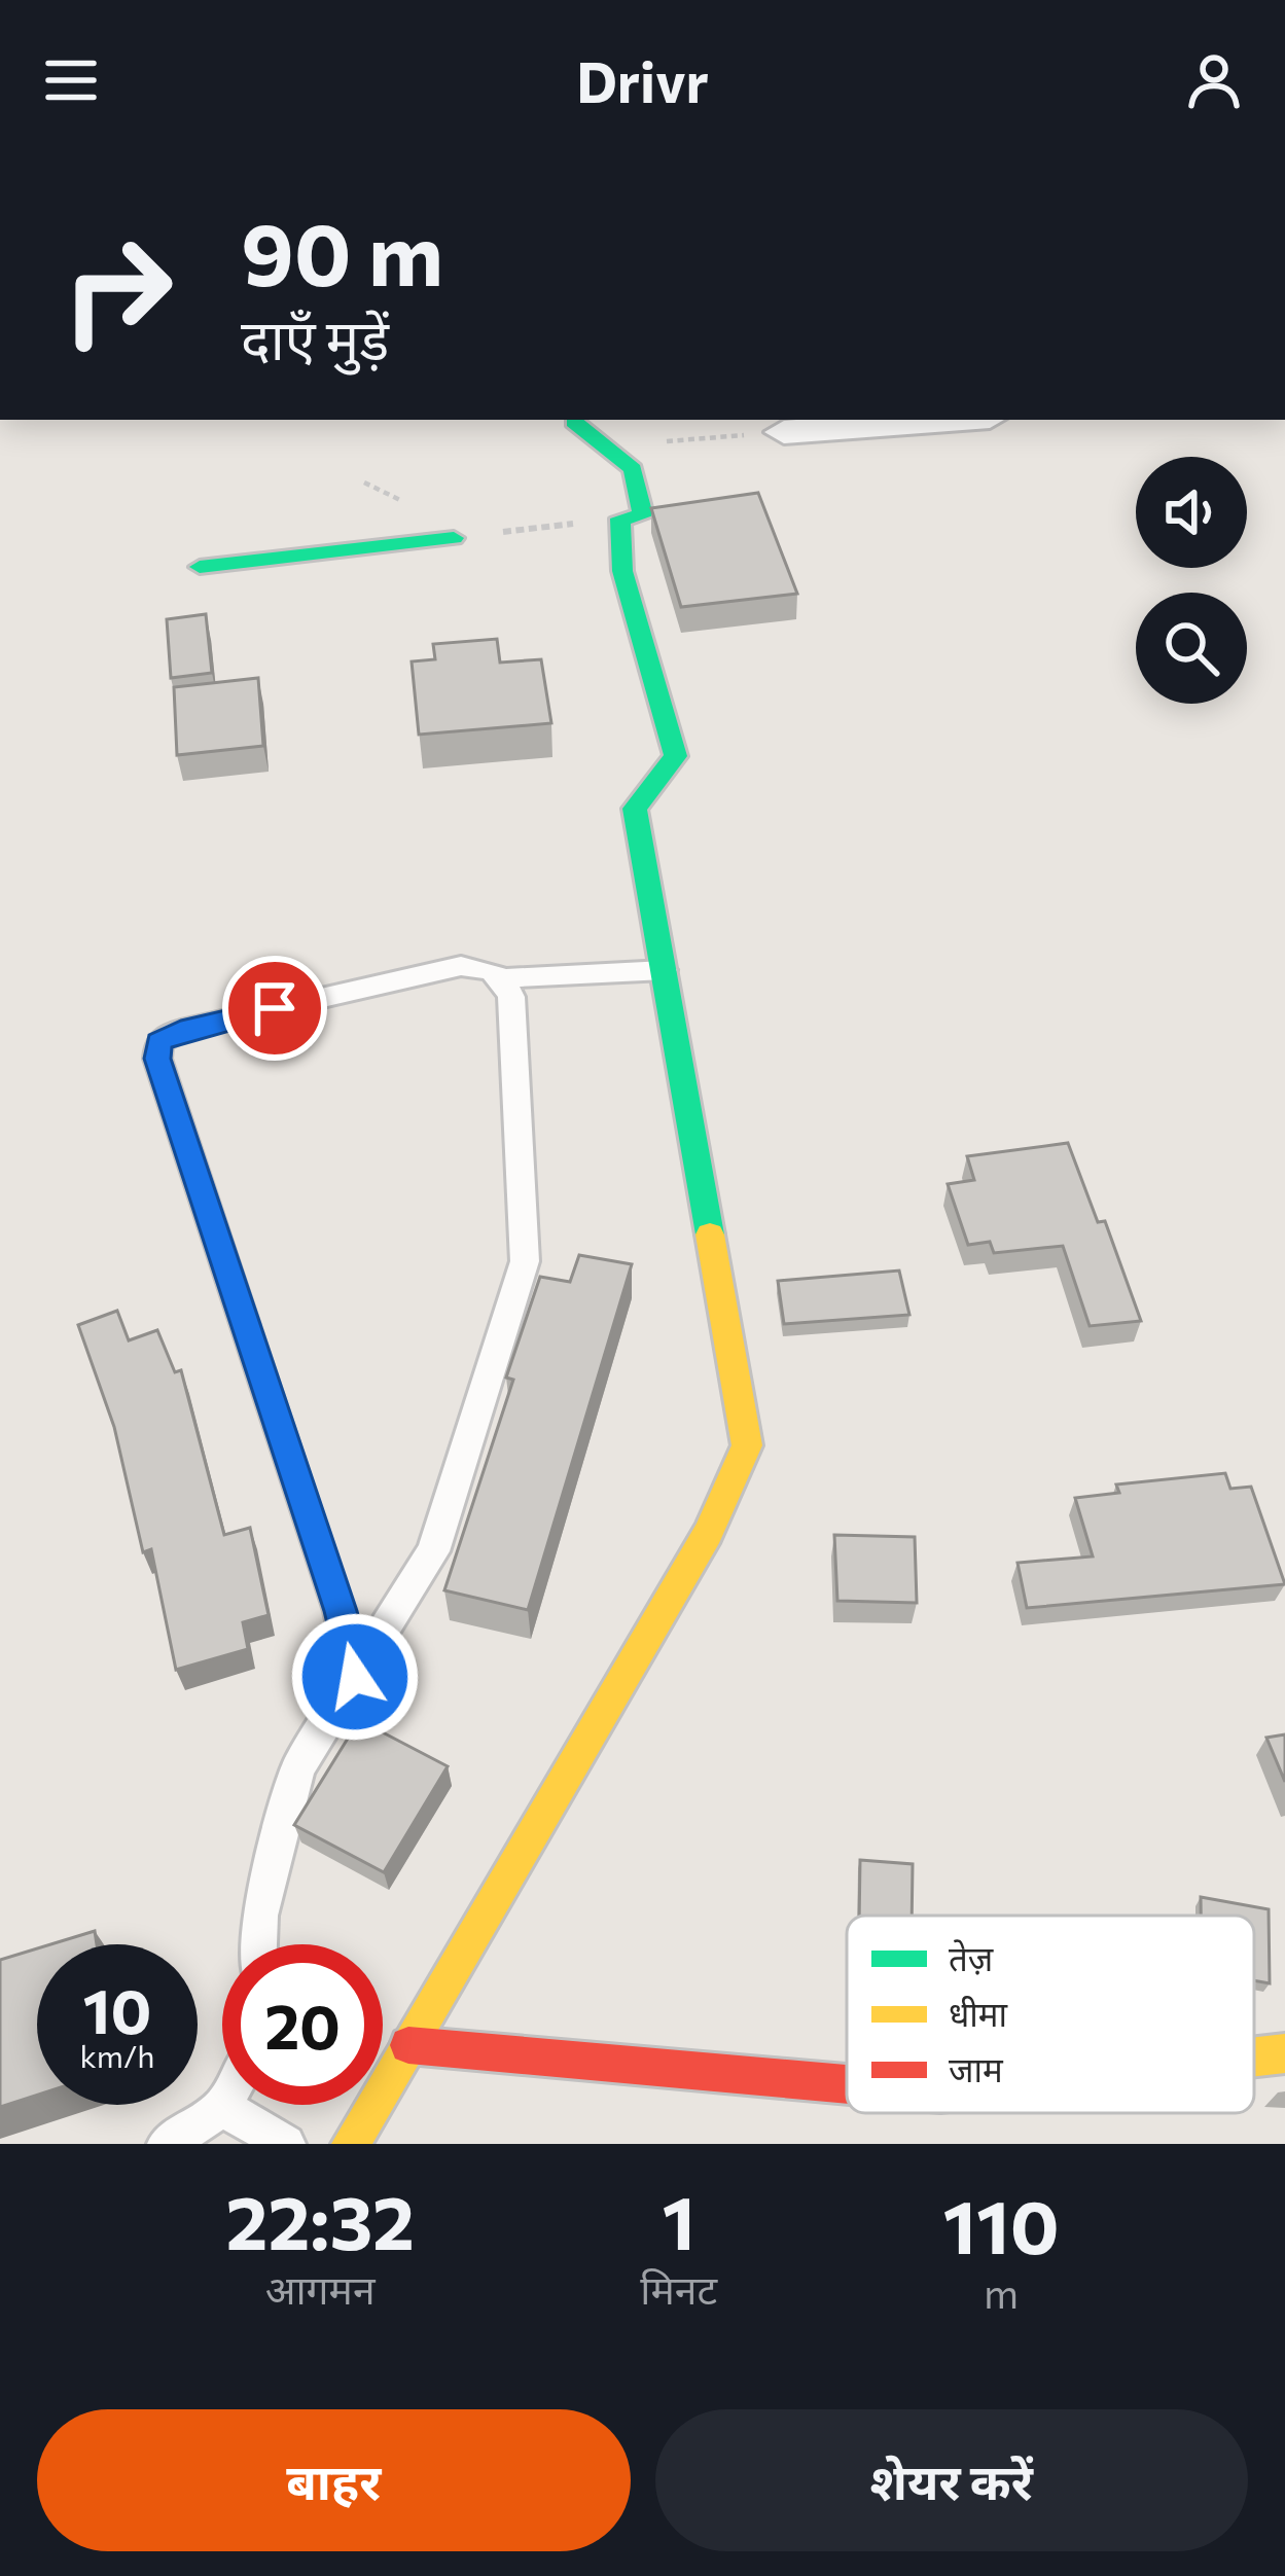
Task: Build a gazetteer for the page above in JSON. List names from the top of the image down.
{
  "legend": ["तेज़", "धीमा", "जाम"],
  "page": {
    "header": "Drivr",
    "turn": ["90 m", "दाएँ मुड़ें"],
    "speed": "10 km/h",
    "limit": "20",
    "eta": [
      "22:32",
      "आगमन",
      "1",
      "मिनट",
      "110",
      "m"
    ],
    "buttons": ["बाहर", "शेयर करें"]
  }
}
